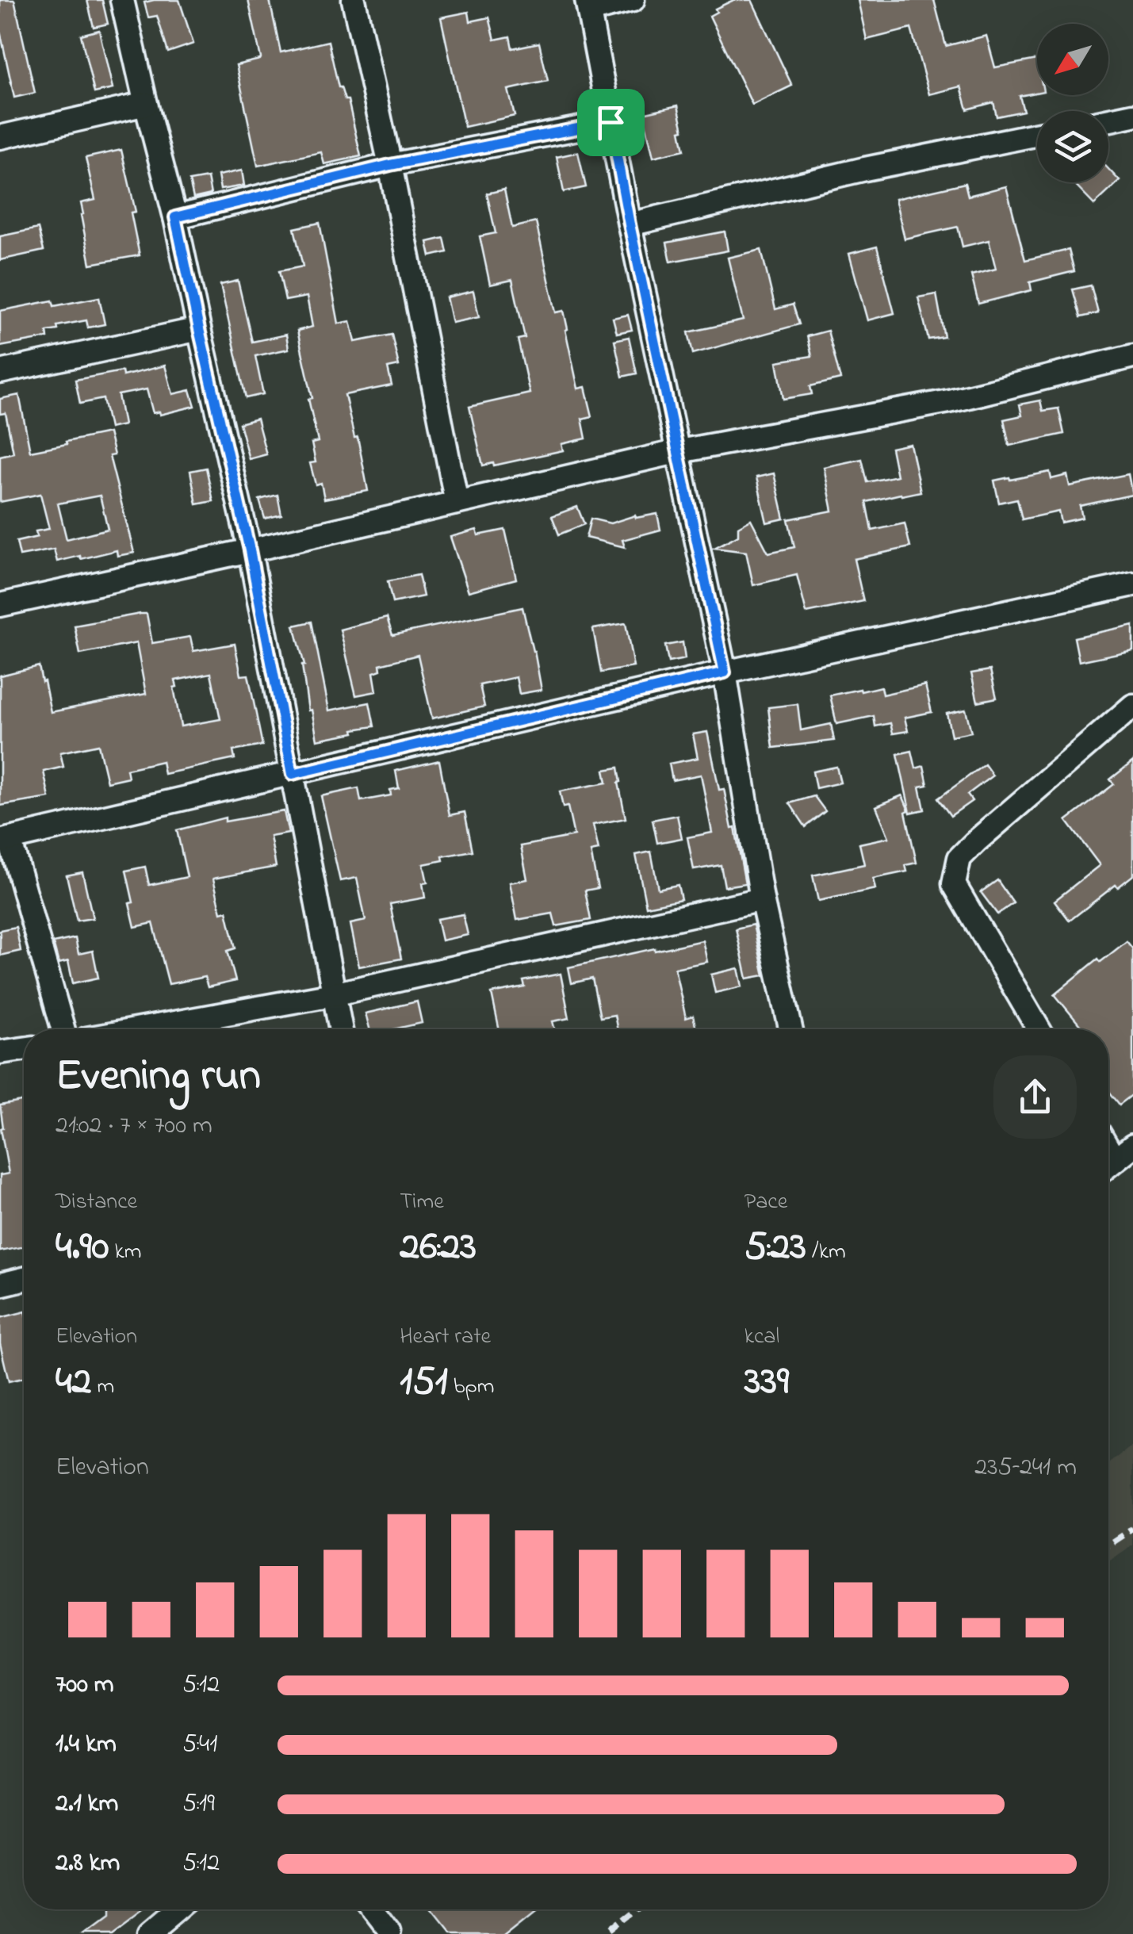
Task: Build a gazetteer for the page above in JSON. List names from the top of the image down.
{
  "north": "bottom left",
  "page": {
    "heading": ["Evening run", "21:02 · 7 × 700 m"],
    "stats": [
      ["Distance", "4.90 km"],
      ["Time", "26:23"],
      ["Pace", "5:23 /km"],
      ["Elevation", "42 m"],
      ["Heart rate", "151 bpm"],
      ["kcal", "339"]
    ],
    "chart": ["Elevation", "235–241 m"],
    "list": [
      {
        "name": "700 m",
        "note": "5:12"
      },
      {
        "name": "1.4 km",
        "note": "5:41"
      },
      {
        "name": "2.1 km",
        "note": "5:19"
      },
      {
        "name": "2.8 km",
        "note": "5:12"
      }
    ]
  }
}
